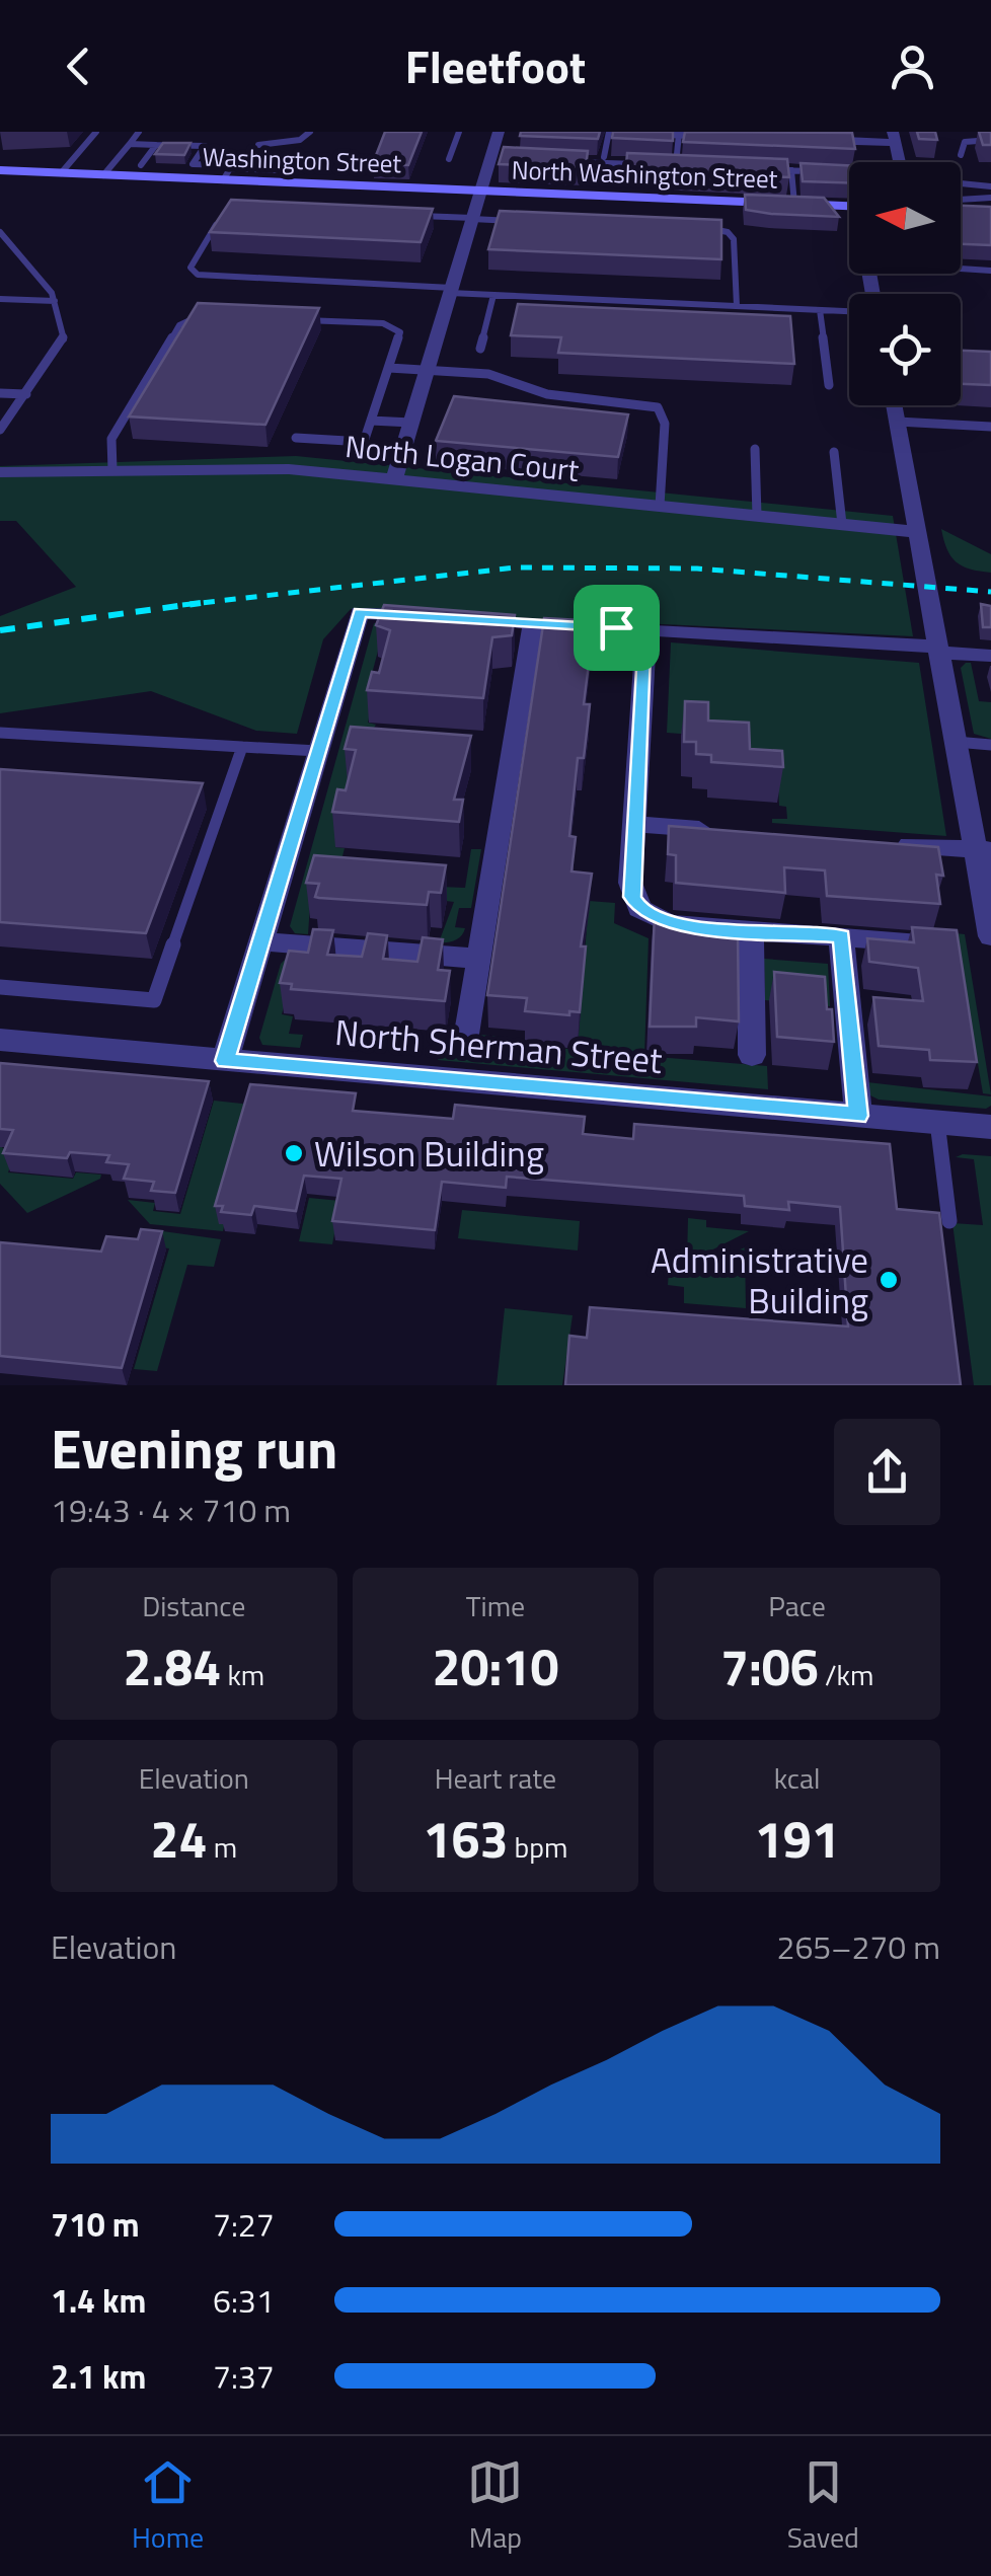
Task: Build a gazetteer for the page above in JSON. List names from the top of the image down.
{
  "streets": {
    "main road": ["Washington Street", "North Washington Street"],
    "street": ["North Logan Court", "North Sherman Street"]
  },
  "crossings": [
    ["Washington Street", "North Washington Street"]
  ],
  "places": ["Wilson Building", "Administrative Building"],
  "north": "left",
  "page": {
    "header": "Fleetfoot",
    "heading": ["Evening run", "19:43 · 4 × 710 m"],
    "stats": [
      ["Distance", "2.84 km"],
      ["Time", "20:10"],
      ["Pace", "7:06 /km"],
      ["Elevation", "24 m"],
      ["Heart rate", "163 bpm"],
      ["kcal", "191"]
    ],
    "chart": ["Elevation", "265–270 m"],
    "list": [
      {
        "name": "710 m",
        "note": "7:27"
      },
      {
        "name": "1.4 km",
        "note": "6:31"
      },
      {
        "name": "2.1 km",
        "note": "7:37"
      }
    ],
    "tabs": ["Home", "Map", "Saved"]
  }
}
